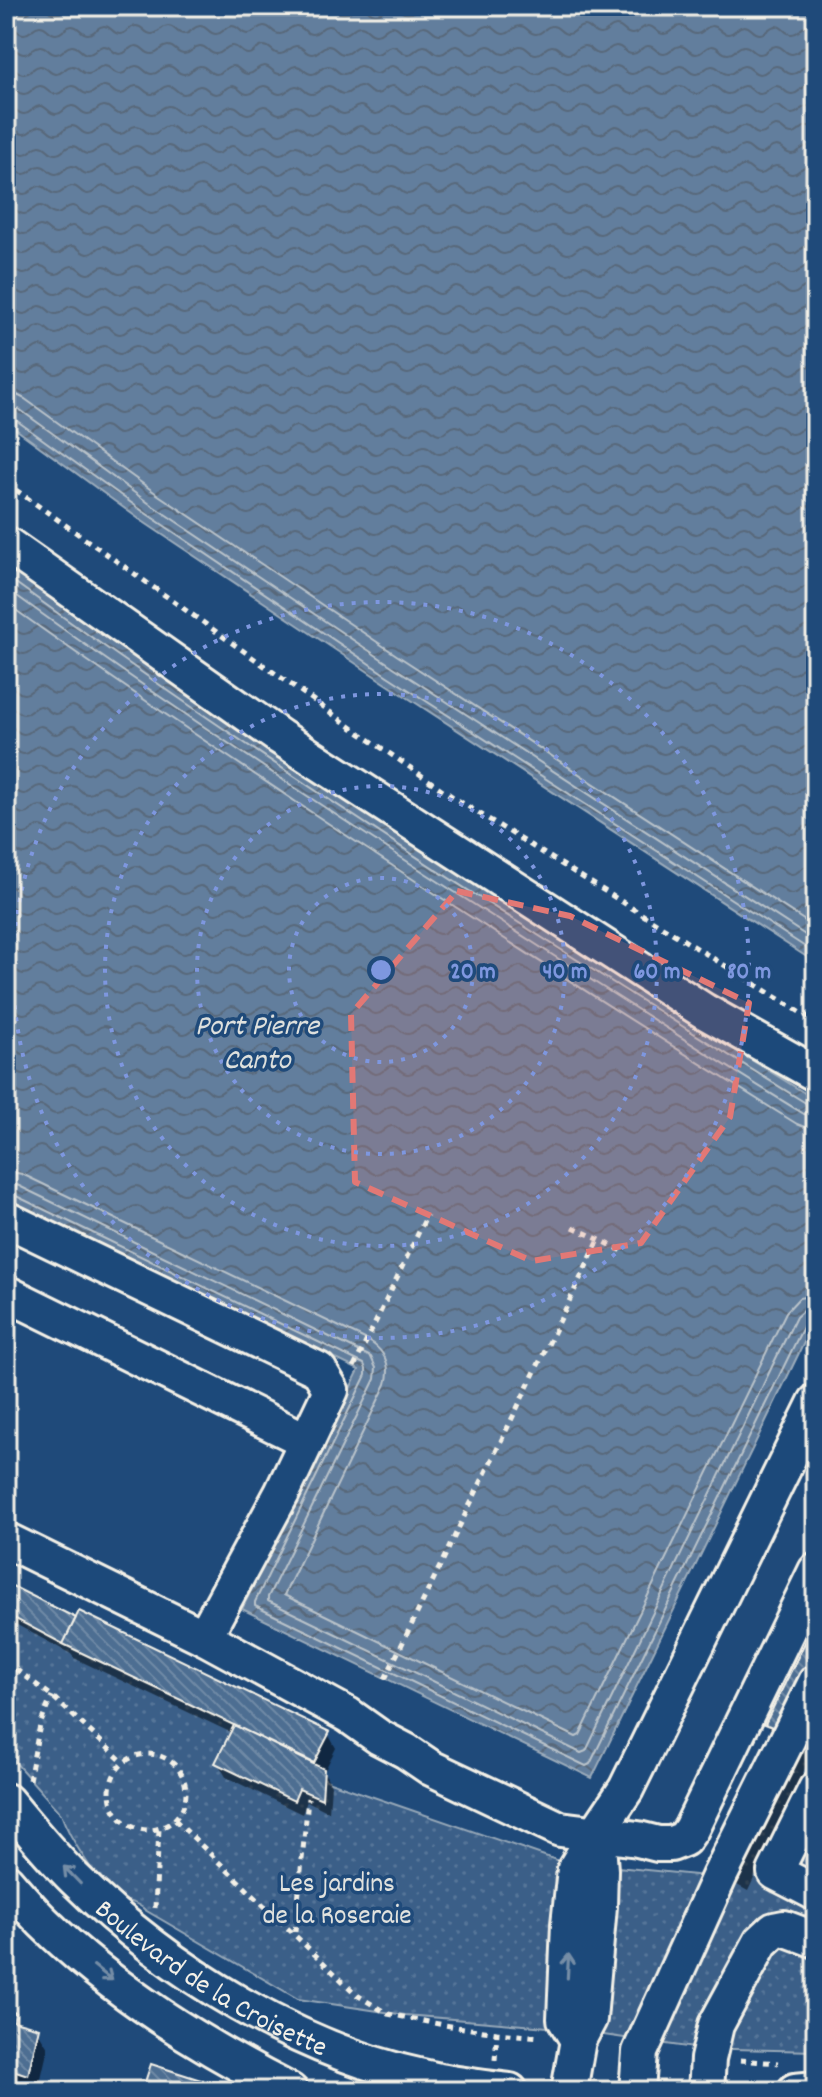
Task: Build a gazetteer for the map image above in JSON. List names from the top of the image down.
{
  "streets": {
    "street": ["Boulevard de la Croisette"]
  },
  "water": ["Port Pierre Canto"],
  "parks": ["Les jardins de la Roseraie"],
  "rings": [
    "20 m",
    "40 m",
    "60 m",
    "80 m"
  ]
}
